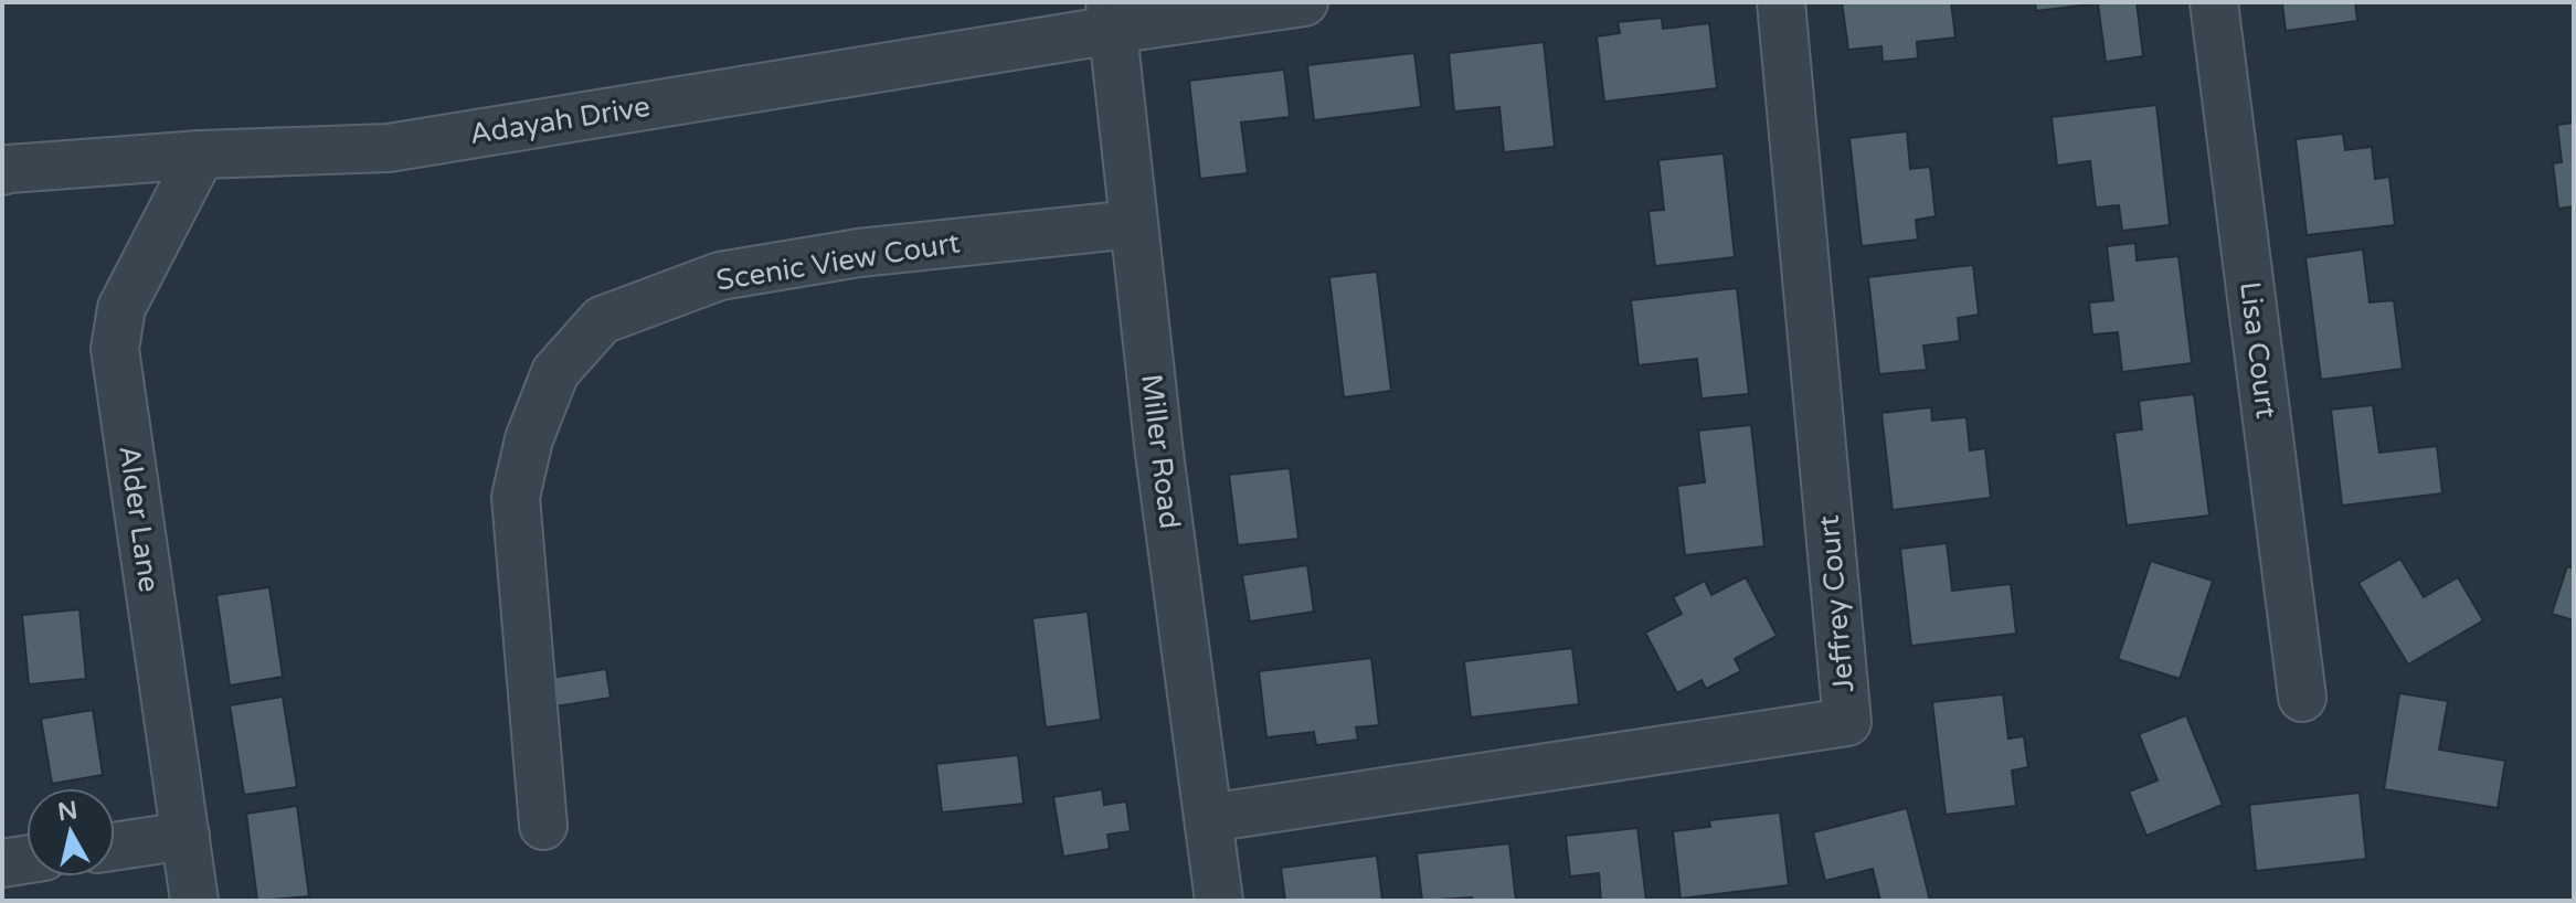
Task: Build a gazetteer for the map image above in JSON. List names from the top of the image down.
{
  "streets": {
    "street": [
      "Adayah Drive",
      "Scenic View Court",
      "Lisa Court",
      "Miller Road",
      "Alder Lane",
      "Jeffrey Court"
    ]
  },
  "crossings": [
    ["Adayah Drive", "Miller Road"],
    ["Adayah Drive", "Alder Lane"],
    ["Scenic View Court", "Miller Road"],
    ["Miller Road", "Jeffrey Court"]
  ],
  "north": "top"
}
